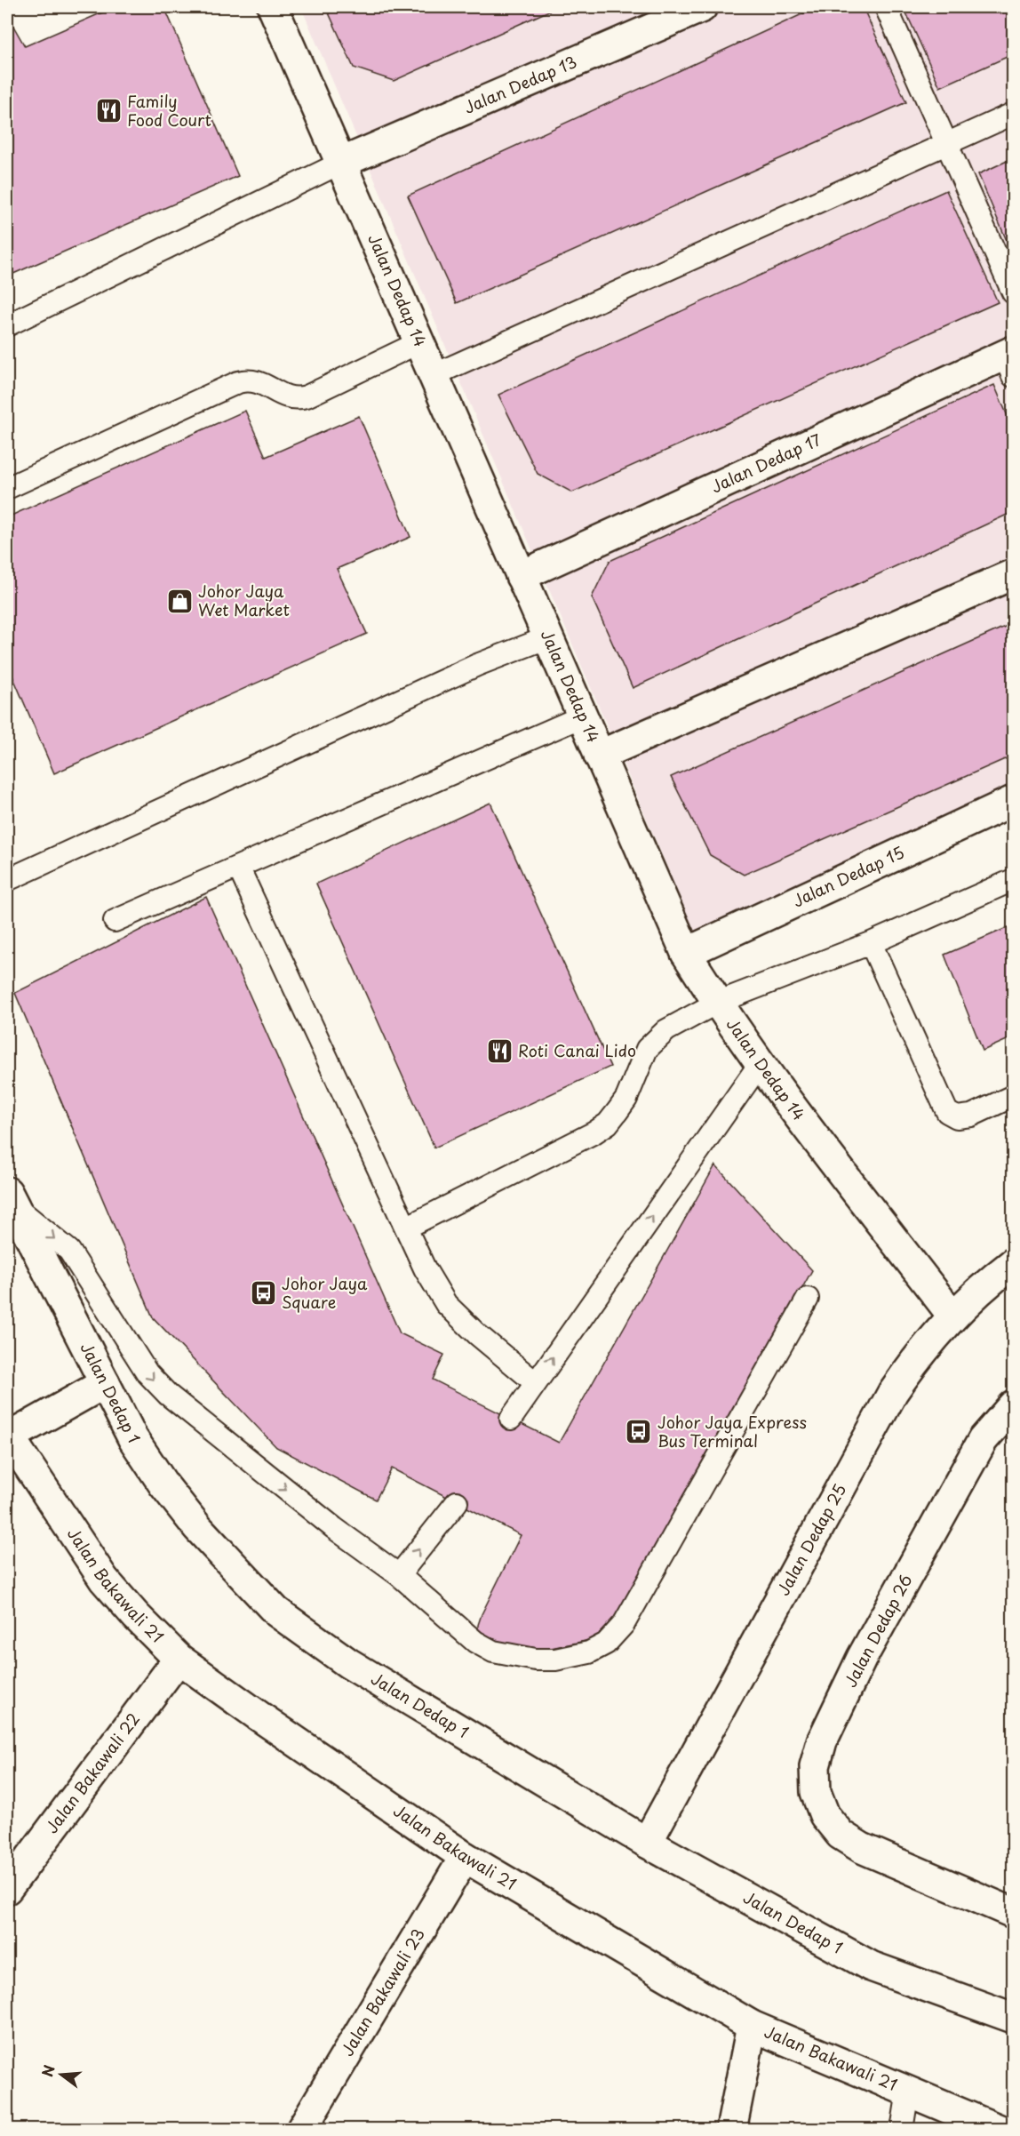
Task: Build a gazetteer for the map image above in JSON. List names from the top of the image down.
{
  "streets": {
    "street": [
      "Jalan Dedap 13",
      "Jalan Dedap 14",
      "Jalan Dedap 17",
      "Jalan Dedap 15",
      "Jalan Dedap 1",
      "Jalan Dedap 25",
      "Jalan Bakawali 21",
      "Jalan Dedap 26",
      "Jalan Bakawali 22",
      "Jalan Bakawali 23"
    ]
  },
  "crossings": [
    ["Jalan Dedap 13", "Jalan Dedap 14"],
    ["Jalan Dedap 14", "Jalan Dedap 17"],
    ["Jalan Dedap 14", "Jalan Dedap 15"],
    ["Jalan Dedap 14", "Jalan Dedap 25"],
    ["Jalan Dedap 1", "Jalan Dedap 25"],
    ["Jalan Bakawali 21", "Jalan Bakawali 22"],
    ["Jalan Bakawali 21", "Jalan Bakawali 23"]
  ],
  "places": {
    "restaurant": ["Family Food Court", "Roti Canai Lido"],
    "shop": ["Johor Jaya Wet Market"],
    "bus stop": ["Johor Jaya Square", "Johor Jaya Express Bus Terminal"]
  },
  "north": "left"
}
